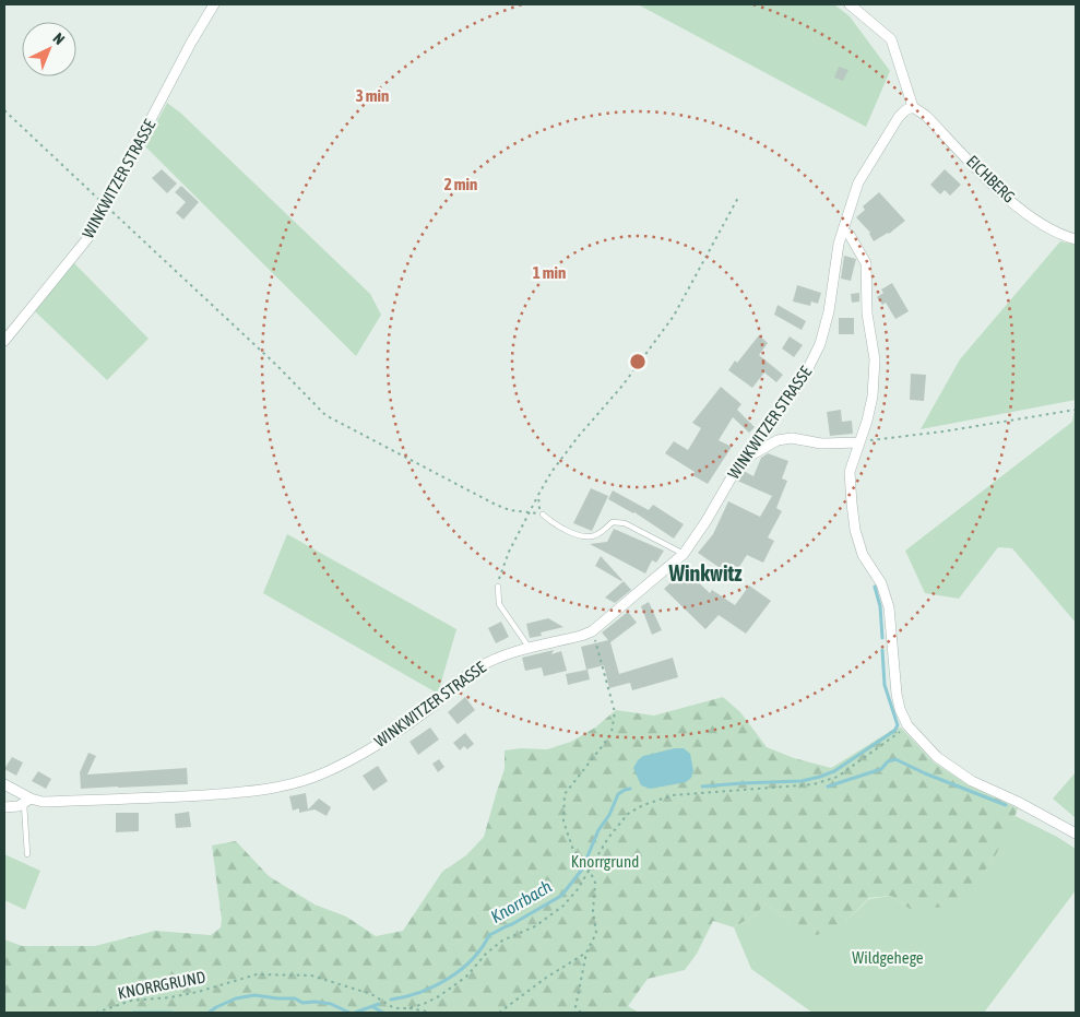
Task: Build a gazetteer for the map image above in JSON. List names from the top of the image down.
{
  "streets": {
    "street": ["WINKWITZER STRASSE", "EICHBERG"],
    "path": ["KNORRGRUND"]
  },
  "crossings": [
    ["WINKWITZER STRASSE", "EICHBERG"]
  ],
  "districts": ["Winkwitz"],
  "water": ["Knorrbach"],
  "parks": ["Knorrgrund", "Wildgehege"],
  "north": "top right",
  "rings": ["3 min", "2 min", "1 min"]
}
